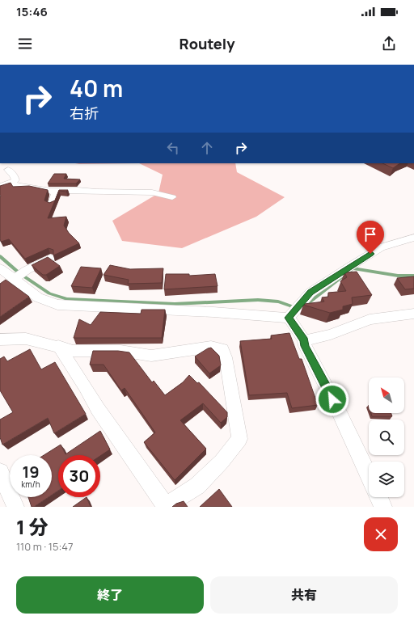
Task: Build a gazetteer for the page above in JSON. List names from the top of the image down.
{
  "north": "top left",
  "page": {
    "status": "15:46",
    "header": "Routely",
    "turn": ["40 m", "右折"],
    "speed": "19 km/h",
    "limit": "30",
    "heading": ["1 分", "110 m · 15:47"],
    "buttons": ["終了", "共有"]
  }
}
